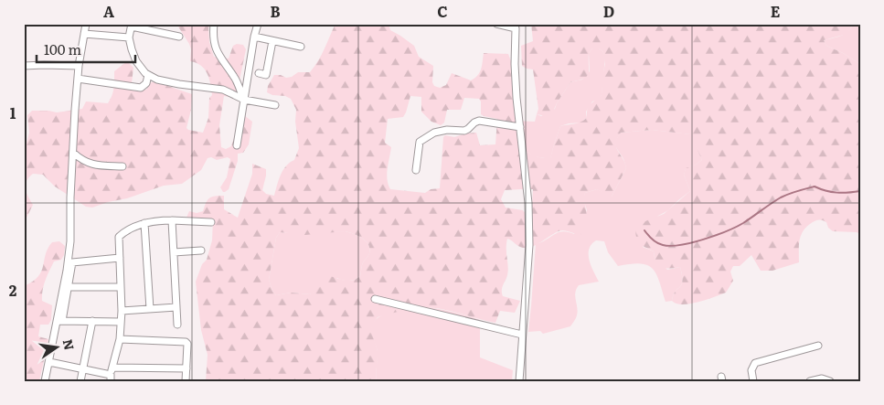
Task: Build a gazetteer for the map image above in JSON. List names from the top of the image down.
{
  "scale_bar": "100 m",
  "north": "right",
  "grid": {
    "columns": [
      "A",
      "B",
      "C",
      "D",
      "E"
    ],
    "rows": ["1", "2"]
  }
}
